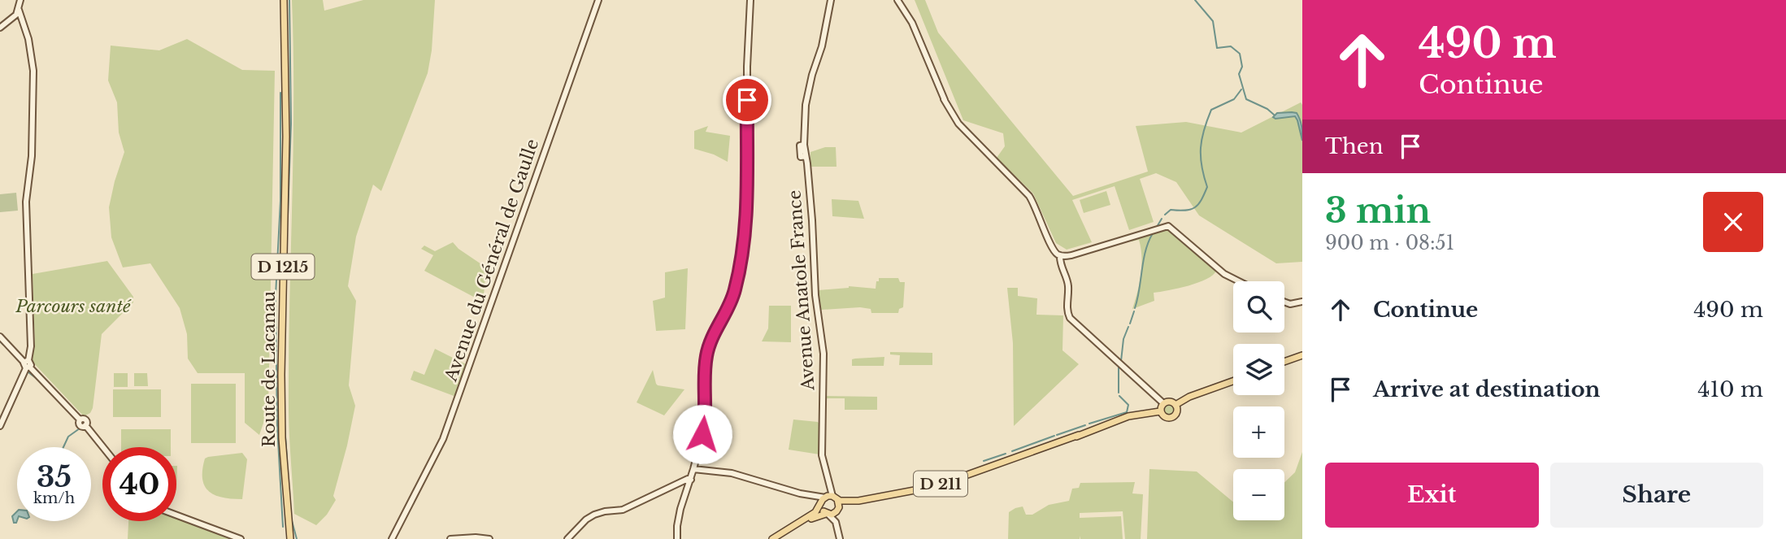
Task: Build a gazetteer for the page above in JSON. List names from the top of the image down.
{
  "streets": {
    "main road": ["D 1215", "Route de Lacanau", "D 211"],
    "street": ["Avenue du Général de Gaulle", "Avenue Anatole France"]
  },
  "crossings": [
    ["Avenue Anatole France", "D 211"]
  ],
  "parks": ["Parcours santé"],
  "page": {
    "turn": ["490 m", "Continue"],
    "then": "Then",
    "heading": ["3 min", "900 m · 08:51"],
    "list": [
      {
        "name": "Continue",
        "value": "490 m"
      },
      {
        "name": "Arrive at destination",
        "value": "410 m"
      }
    ],
    "map_buttons": ["+", "−"],
    "speed": "35 km/h",
    "limit": "40",
    "buttons": ["Exit", "Share"]
  }
}
